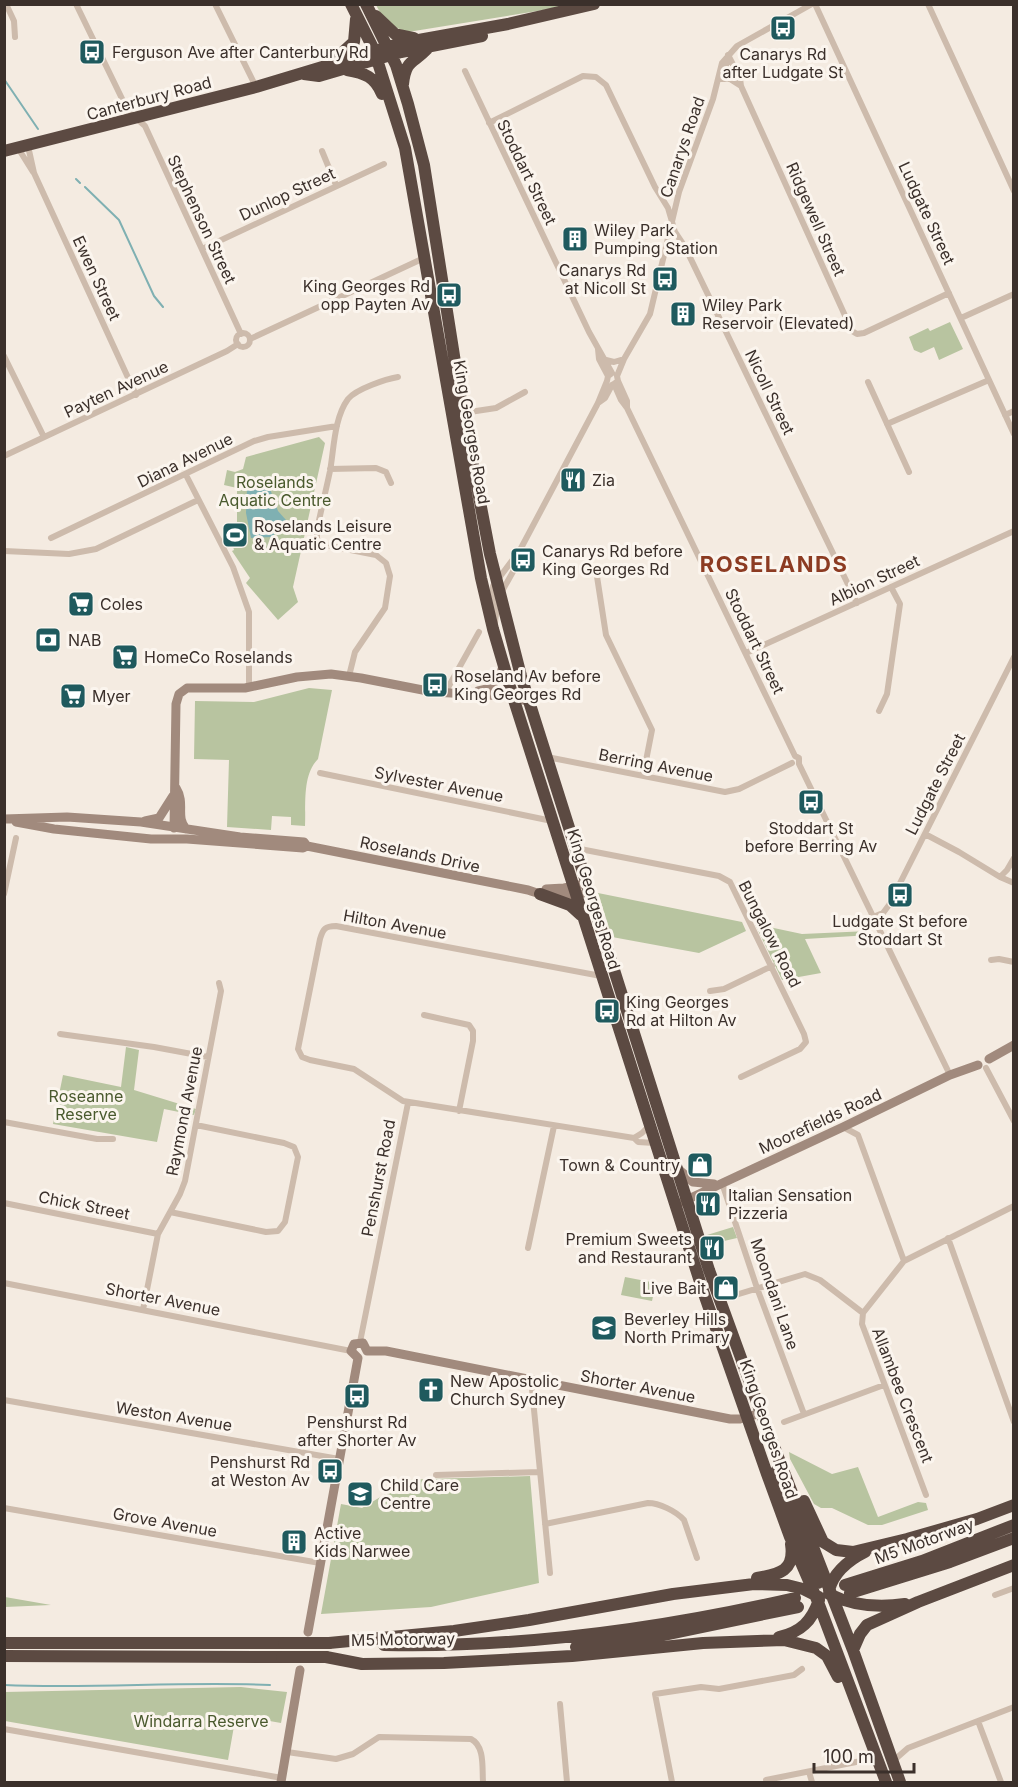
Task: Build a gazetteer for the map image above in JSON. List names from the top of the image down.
{
  "streets": {
    "highway": ["Canterbury Road", "King Georges Road", "M5 Motorway"],
    "street": [
      "Canarys Road",
      "Stoddart Street",
      "Dunlop Street",
      "Ludgate Street",
      "Stephenson Street",
      "Ridgewell Street",
      "Ewen Street",
      "Payten Avenue",
      "Nicoll Street",
      "Diana Avenue",
      "Albion Street",
      "Berring Avenue",
      "Sylvester Avenue",
      "Roselands Drive",
      "Hilton Avenue",
      "Bungalow Road",
      "Raymond Avenue",
      "Moorefields Road",
      "Penshurst Road",
      "Chick Street",
      "Moondani Lane",
      "Shorter Avenue",
      "Allambee Crescent",
      "Weston Avenue",
      "Grove Avenue"
    ]
  },
  "crossings": [
    ["Canterbury Road", "Stephenson Street"],
    ["Canterbury Road", "Ewen Street"],
    ["Canterbury Road", "King Georges Road"],
    ["Canarys Road", "Stoddart Street"],
    ["Canarys Road", "Ridgewell Street"],
    ["Canarys Road", "Nicoll Street"],
    ["Canarys Road", "King Georges Road"],
    ["Stoddart Street", "Ludgate Street"],
    ["Stoddart Street", "Nicoll Street"],
    ["Stoddart Street", "Albion Street"],
    ["Stoddart Street", "Berring Avenue"],
    ["Stoddart Street", "Moorefields Road"],
    ["Dunlop Street", "Stephenson Street"],
    ["Ludgate Street", "Ridgewell Street"],
    ["Stephenson Street", "Payten Avenue"],
    ["Ewen Street", "Payten Avenue"],
    ["Nicoll Street", "Albion Street"],
    ["King Georges Road", "Berring Avenue"],
    ["King Georges Road", "Sylvester Avenue"],
    ["King Georges Road", "Roselands Drive"],
    ["King Georges Road", "Hilton Avenue"],
    ["King Georges Road", "Bungalow Road"],
    ["King Georges Road", "Moorefields Road"],
    ["King Georges Road", "Penshurst Road"],
    ["King Georges Road", "Shorter Avenue"],
    ["Hilton Avenue", "Penshurst Road"],
    ["Raymond Avenue", "Chick Street"],
    ["Raymond Avenue", "Shorter Avenue"],
    ["Moorefields Road", "Moondani Lane"],
    ["Penshurst Road", "Shorter Avenue"]
  ],
  "districts": ["ROSELANDS"],
  "parks": ["Roselands Aquatic Centre", "Roseanne Reserve", "Windarra Reserve"],
  "places": {
    "bus stop": [
      "Canarys Rd after Ludgate St",
      "Ferguson Ave after Canterbury Rd",
      "Canarys Rd at Nicoll St",
      "King Georges Rd opp Payten Av",
      "Canarys Rd before King Georges Rd",
      "Roseland Av before King Georges Rd",
      "Stoddart St before Berring Av",
      "Ludgate St before Stoddart St",
      "King Georges Rd at Hilton Av",
      "Penshurst Rd after Shorter Av",
      "Penshurst Rd at Weston Av"
    ],
    "building": ["Wiley Park Pumping Station", "Wiley Park Reservoir (Elevated)", "Active Kids Narwee"],
    "restaurant": ["Zia", "Italian Sensation Pizzeria", "Premium Sweets and Restaurant"],
    "sports": ["Roselands Leisure & Aquatic Centre"],
    "supermarket": ["Coles", "HomeCo Roselands", "Myer"],
    "bank": ["NAB"],
    "shop": ["Town & Country", "Live Bait"],
    "school or university": ["Beverley Hills North Primary", "Child Care Centre"],
    "church": ["New Apostolic Church Sydney"]
  },
  "scale_bar": "100 m"
}
